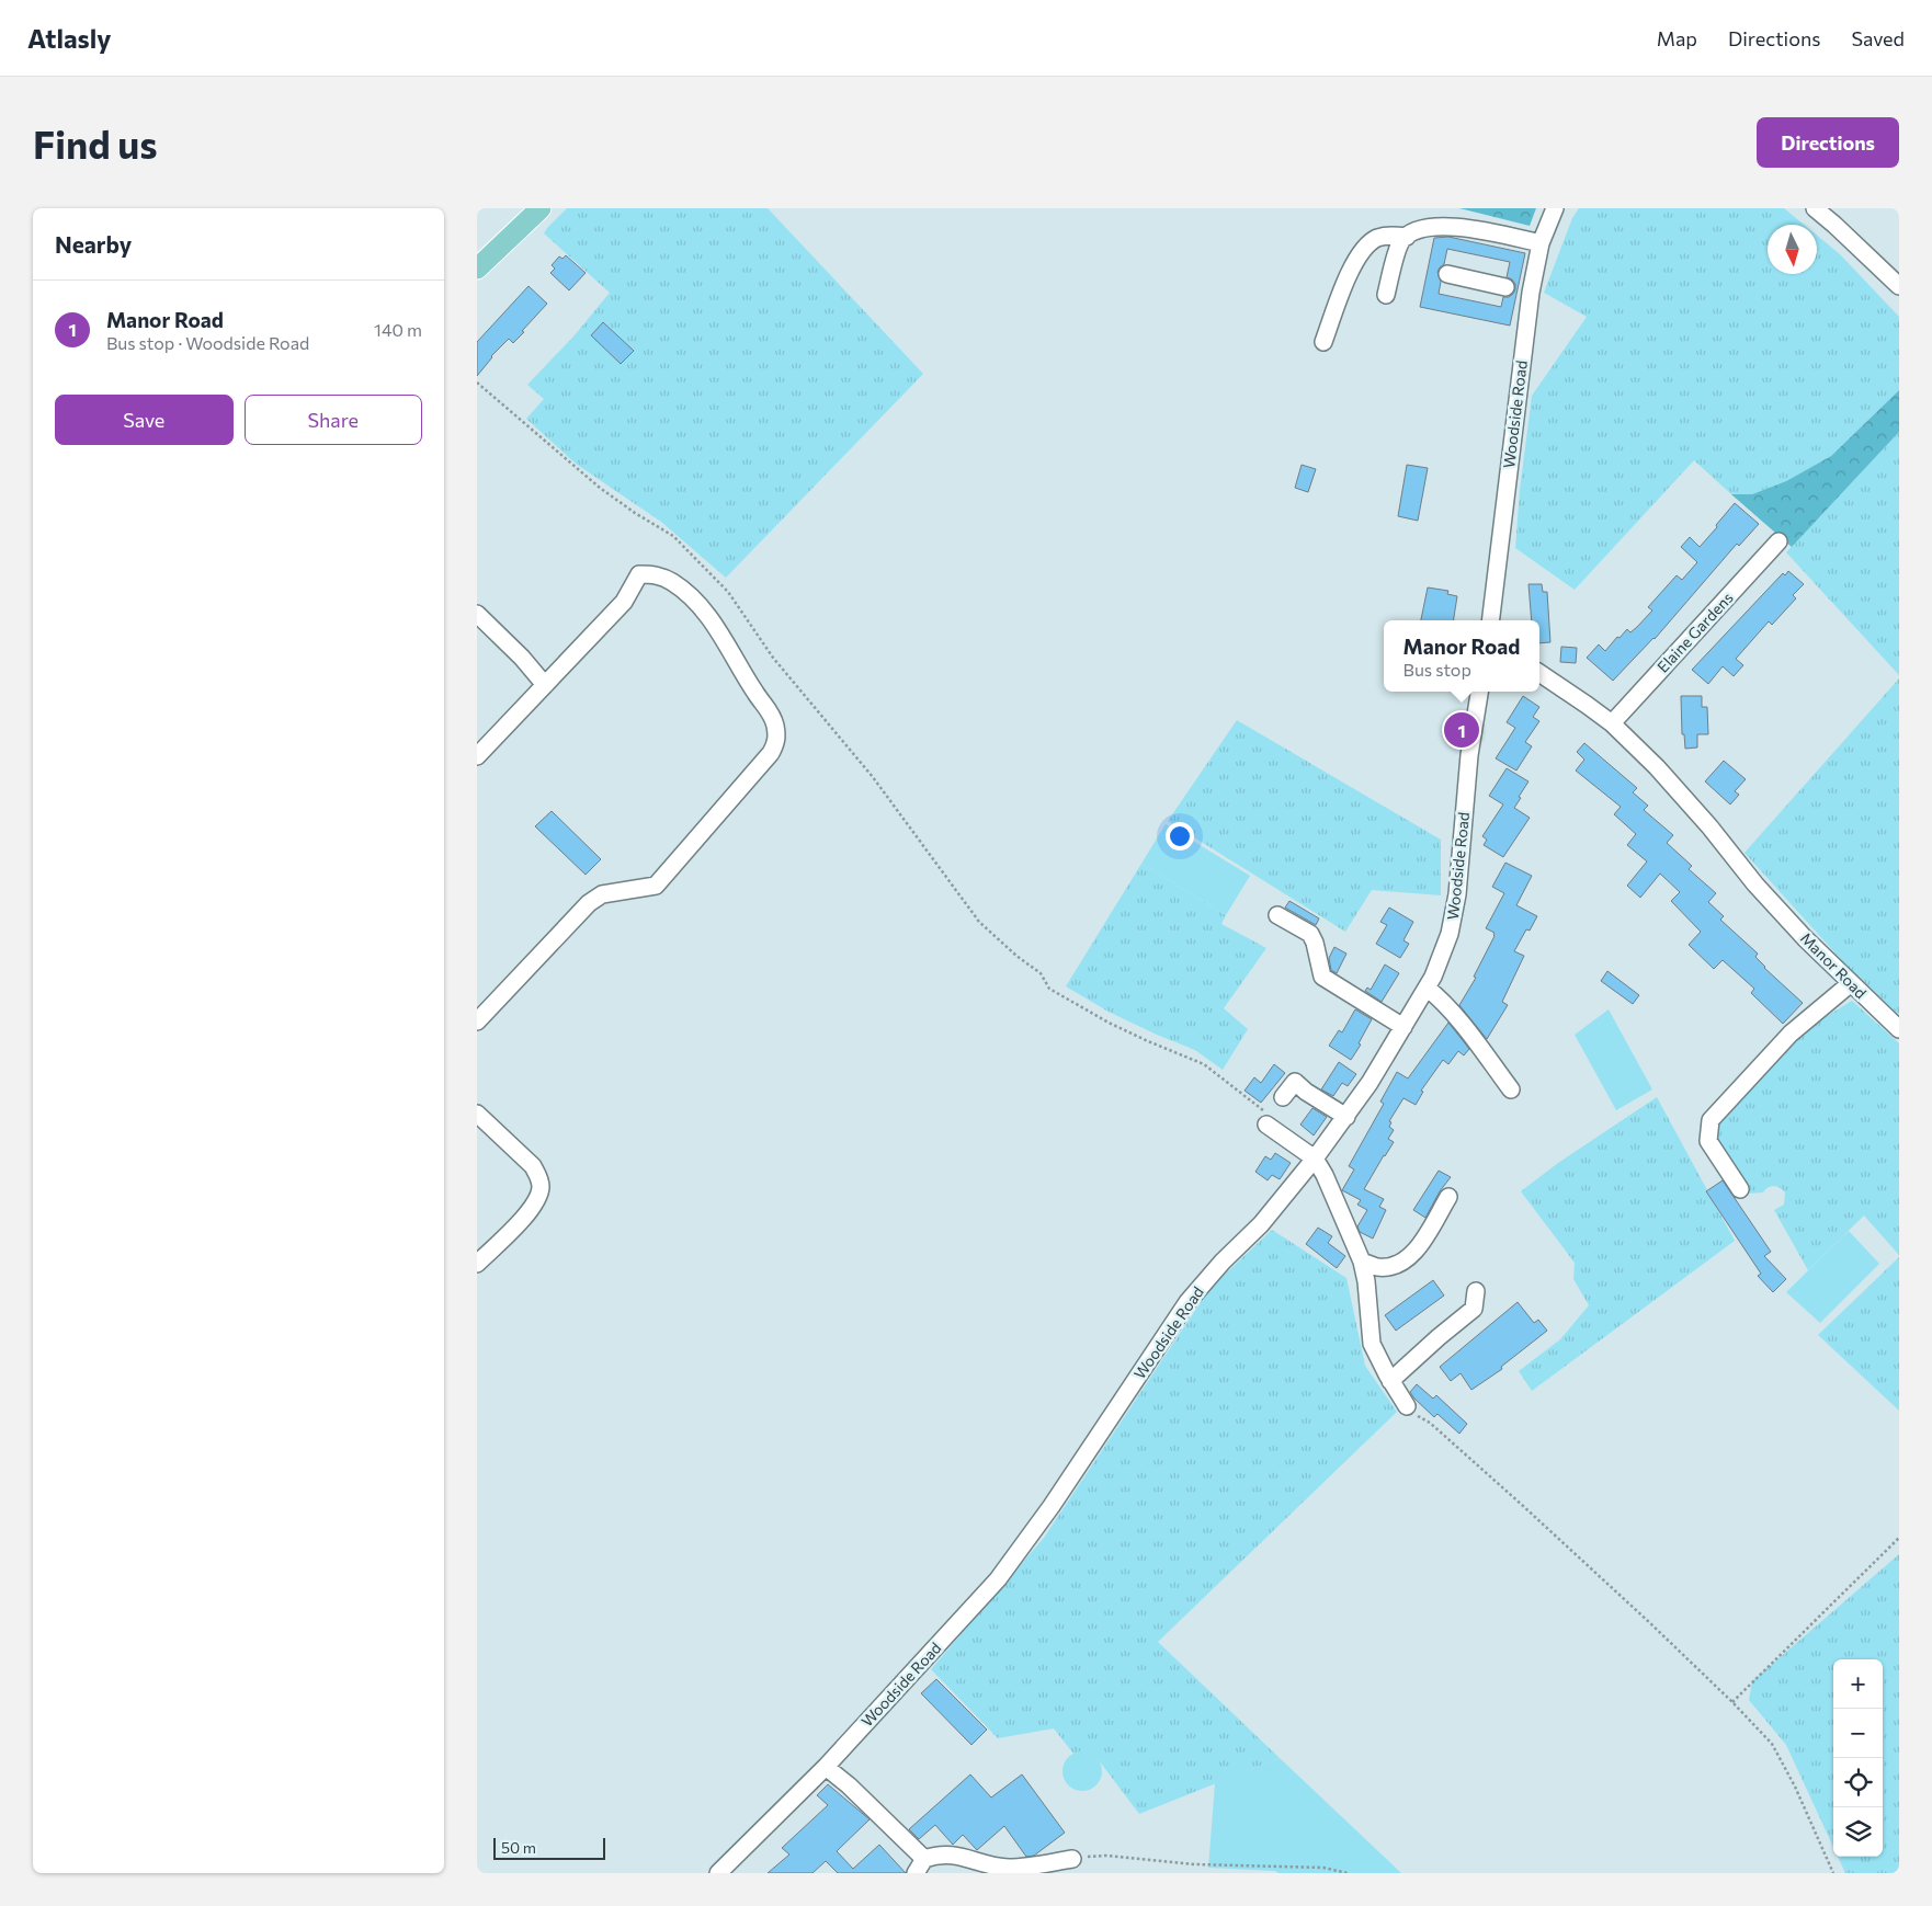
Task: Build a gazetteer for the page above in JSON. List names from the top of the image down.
{
  "streets": {
    "street": ["Woodside Road", "Elaine Gardens", "Manor Road"]
  },
  "crossings": [
    ["Elaine Gardens", "Manor Road"]
  ],
  "scale_bar": "50 m",
  "north": "bottom",
  "page": {
    "header": "Atlasly",
    "nav": ["Map", "Directions", "Saved"],
    "buttons": [
      "Directions",
      ["Save", "Share"]
    ],
    "title": "Find us",
    "heading": "Nearby",
    "list": [
      {
        "mark": "1",
        "name": "Manor Road",
        "note": "Bus stop · Woodside Road",
        "value": "140 m"
      }
    ],
    "popup": ["Manor Road", "Bus stop"],
    "pins": "1",
    "map_buttons": ["+", "−"],
    "scale": "50 m"
  }
}
